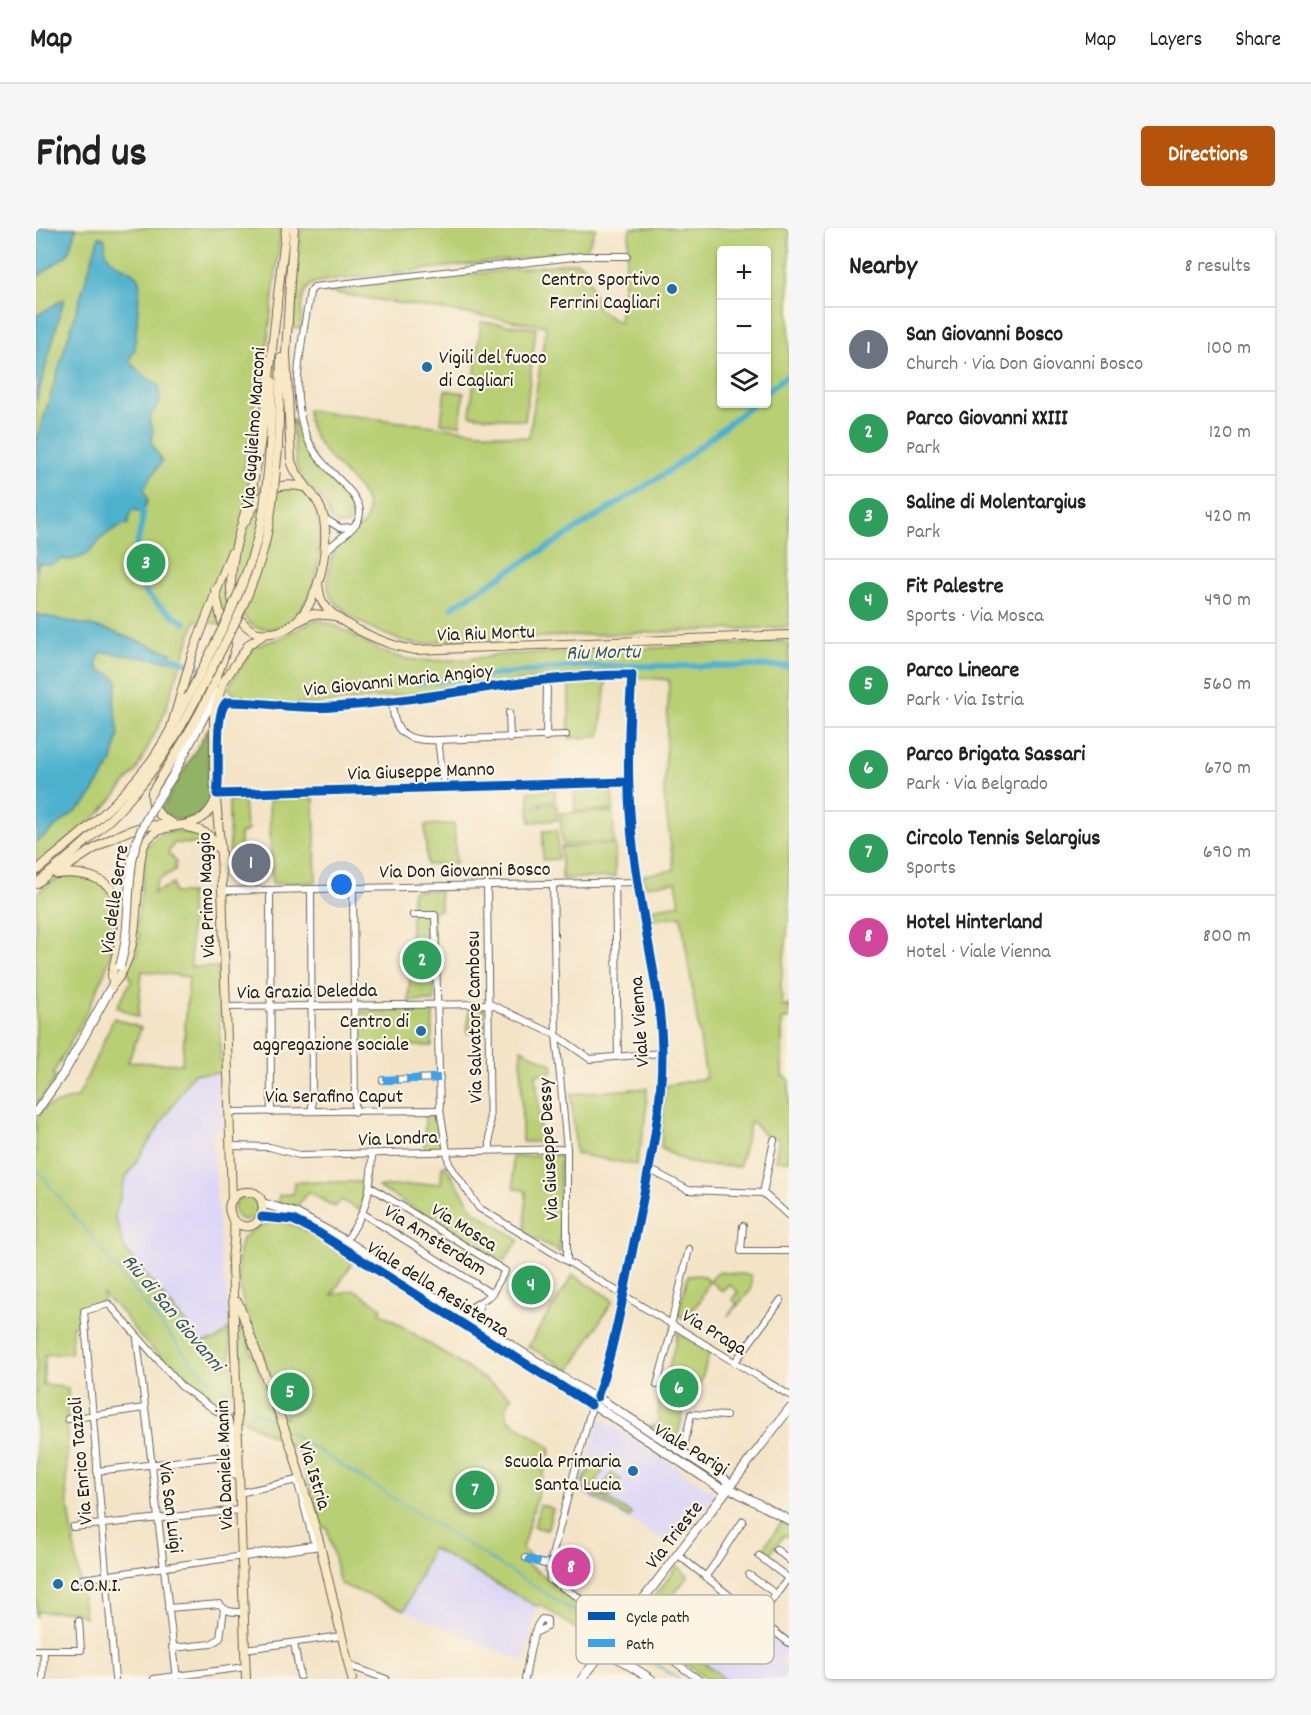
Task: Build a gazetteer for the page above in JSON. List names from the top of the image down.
{
  "streets": {
    "main road": [
      "Via Guglielmo Marconi",
      "Via Riu Mortu",
      "Via Primo Maggio",
      "Via Daniele Manin",
      "Via Istria"
    ],
    "street": [
      "Via Giovanni Maria Angioy",
      "Via Giuseppe Manno",
      "Via Don Giovanni Bosco",
      "Via delle Serre",
      "Via Grazia Deledda",
      "Via Salvatore Cambosu",
      "Viale Vienna",
      "Via Serafino Caput",
      "Via Londra",
      "Via Giuseppe Dessy",
      "Via Mosca",
      "Via Amsterdam",
      "Viale della Resistenza",
      "Via Praga",
      "Viale Parigi",
      "Via Enrico Tazzoli",
      "Via San Luigi",
      "Via Trieste"
    ]
  },
  "crossings": [
    ["Via Riu Mortu", "Via Primo Maggio"],
    ["Via Giovanni Maria Angioy", "Via Giuseppe Manno"],
    ["Via Giovanni Maria Angioy", "Via Primo Maggio"],
    ["Via Giovanni Maria Angioy", "Viale Vienna"],
    ["Via Giuseppe Manno", "Via Primo Maggio"],
    ["Via Giuseppe Manno", "Viale Vienna"],
    ["Via Don Giovanni Bosco", "Via Primo Maggio"],
    ["Via Don Giovanni Bosco", "Via Salvatore Cambosu"],
    ["Via Don Giovanni Bosco", "Viale Vienna"],
    ["Via Don Giovanni Bosco", "Via Giuseppe Dessy"],
    ["Via Primo Maggio", "Via delle Serre"],
    ["Via Primo Maggio", "Via Grazia Deledda"],
    ["Via Primo Maggio", "Via Serafino Caput"],
    ["Via Primo Maggio", "Via Londra"],
    ["Via Primo Maggio", "Viale della Resistenza"],
    ["Via Primo Maggio", "Via Daniele Manin"],
    ["Via Grazia Deledda", "Via Salvatore Cambosu"],
    ["Via Grazia Deledda", "Viale Vienna"],
    ["Via Grazia Deledda", "Via Giuseppe Dessy"],
    ["Via Grazia Deledda", "Via Praga"],
    ["Via Salvatore Cambosu", "Via Londra"],
    ["Viale Vienna", "Viale della Resistenza"],
    ["Viale Vienna", "Via Praga"],
    ["Viale Vienna", "Viale Parigi"],
    ["Via Serafino Caput", "Via Praga"],
    ["Via Londra", "Via Giuseppe Dessy"],
    ["Via Londra", "Via Praga"],
    ["Via Giuseppe Dessy", "Via Praga"],
    ["Via Mosca", "Via Amsterdam"],
    ["Viale della Resistenza", "Viale Parigi"],
    ["Viale della Resistenza", "Via Daniele Manin"],
    ["Viale Parigi", "Via Trieste"],
    ["Via Enrico Tazzoli", "Via San Luigi"],
    ["Via Daniele Manin", "Via Istria"]
  ],
  "water": ["Riu Mortu", "Riu di San Giovanni"],
  "places": [
    "Centro Sportivo Ferrini Cagliari",
    "Vigili del fuoco di Cagliari",
    "Centro di aggregazione sociale",
    "Scuola Primaria Santa Lucia",
    "C.O.N.I."
  ],
  "legend": ["Cycle path", "Path"],
  "page": {
    "header": "Map",
    "nav": ["Map", "Layers", "Share"],
    "title": "Find us",
    "buttons": "Directions",
    "heading": ["Nearby", "8 results"],
    "map_buttons": ["+", "−"],
    "list": [
      {
        "mark": "1",
        "name": "San Giovanni Bosco",
        "note": "Church · Via Don Giovanni Bosco",
        "value": "100 m"
      },
      {
        "mark": "2",
        "name": "Parco Giovanni XXIII",
        "note": "Park",
        "value": "120 m"
      },
      {
        "mark": "3",
        "name": "Saline di Molentargius",
        "note": "Park",
        "value": "420 m"
      },
      {
        "mark": "4",
        "name": "Fit Palestre",
        "note": "Sports · Via Mosca",
        "value": "490 m"
      },
      {
        "mark": "5",
        "name": "Parco Lineare",
        "note": "Park · Via Istria",
        "value": "560 m"
      },
      {
        "mark": "6",
        "name": "Parco Brigata Sassari",
        "note": "Park · Via Belgrado",
        "value": "670 m"
      },
      {
        "mark": "7",
        "name": "Circolo Tennis Selargius",
        "note": "Sports",
        "value": "690 m"
      },
      {
        "mark": "8",
        "name": "Hotel Hinterland",
        "note": "Hotel · Viale Vienna",
        "value": "800 m"
      }
    ],
    "pins": [
      "3",
      "1",
      "2",
      "4",
      "6",
      "5",
      "7",
      "8"
    ]
  }
}
